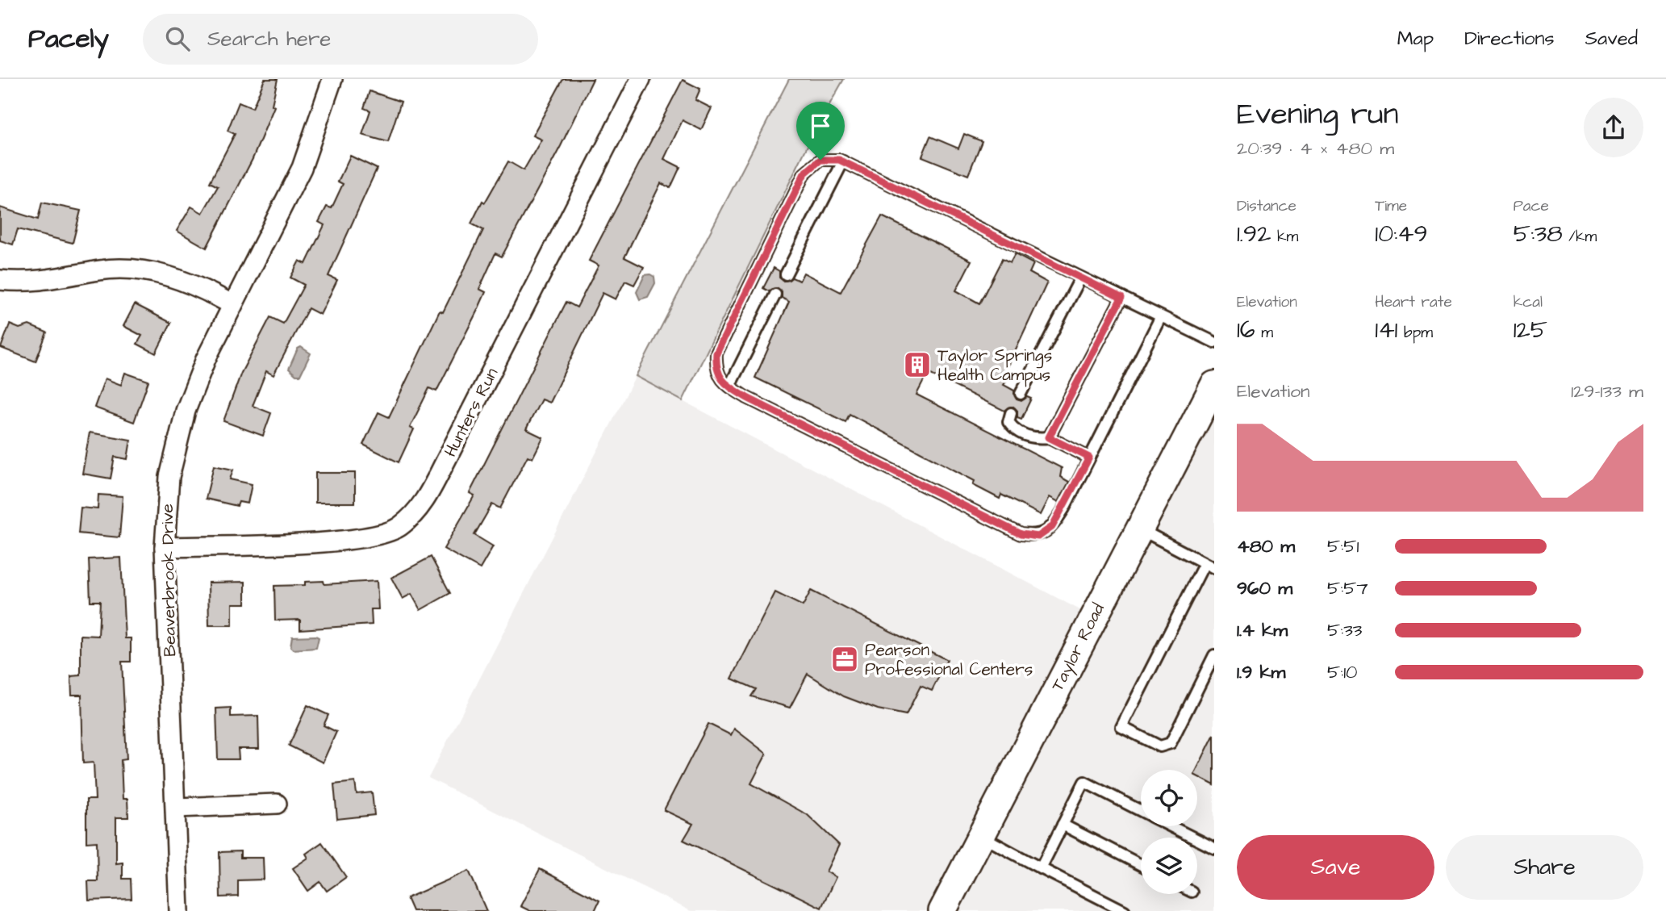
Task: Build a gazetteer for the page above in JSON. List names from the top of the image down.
{
  "streets": {
    "main road": ["Taylor Road"],
    "street": ["Hunters Run", "Beaverbrook Drive"]
  },
  "crossings": [
    ["Hunters Run", "Beaverbrook Drive"]
  ],
  "places": {
    "building": ["Taylor Springs Health Campus"],
    "office": ["Pearson Professional Centers"]
  },
  "page": {
    "header": "Pacely",
    "search": "Search here",
    "nav": ["Map", "Directions", "Saved"],
    "heading": ["Evening run", "20:39 · 4 × 480 m"],
    "stats": [
      ["Distance", "1.92 km"],
      ["Time", "10:49"],
      ["Pace", "5:38 /km"],
      ["Elevation", "16 m"],
      ["Heart rate", "141 bpm"],
      ["kcal", "125"]
    ],
    "chart": ["Elevation", "129–133 m"],
    "list": [
      {
        "name": "480 m",
        "note": "5:51"
      },
      {
        "name": "960 m",
        "note": "5:57"
      },
      {
        "name": "1.4 km",
        "note": "5:33"
      },
      {
        "name": "1.9 km",
        "note": "5:10"
      }
    ],
    "buttons": ["Save", "Share"]
  }
}
